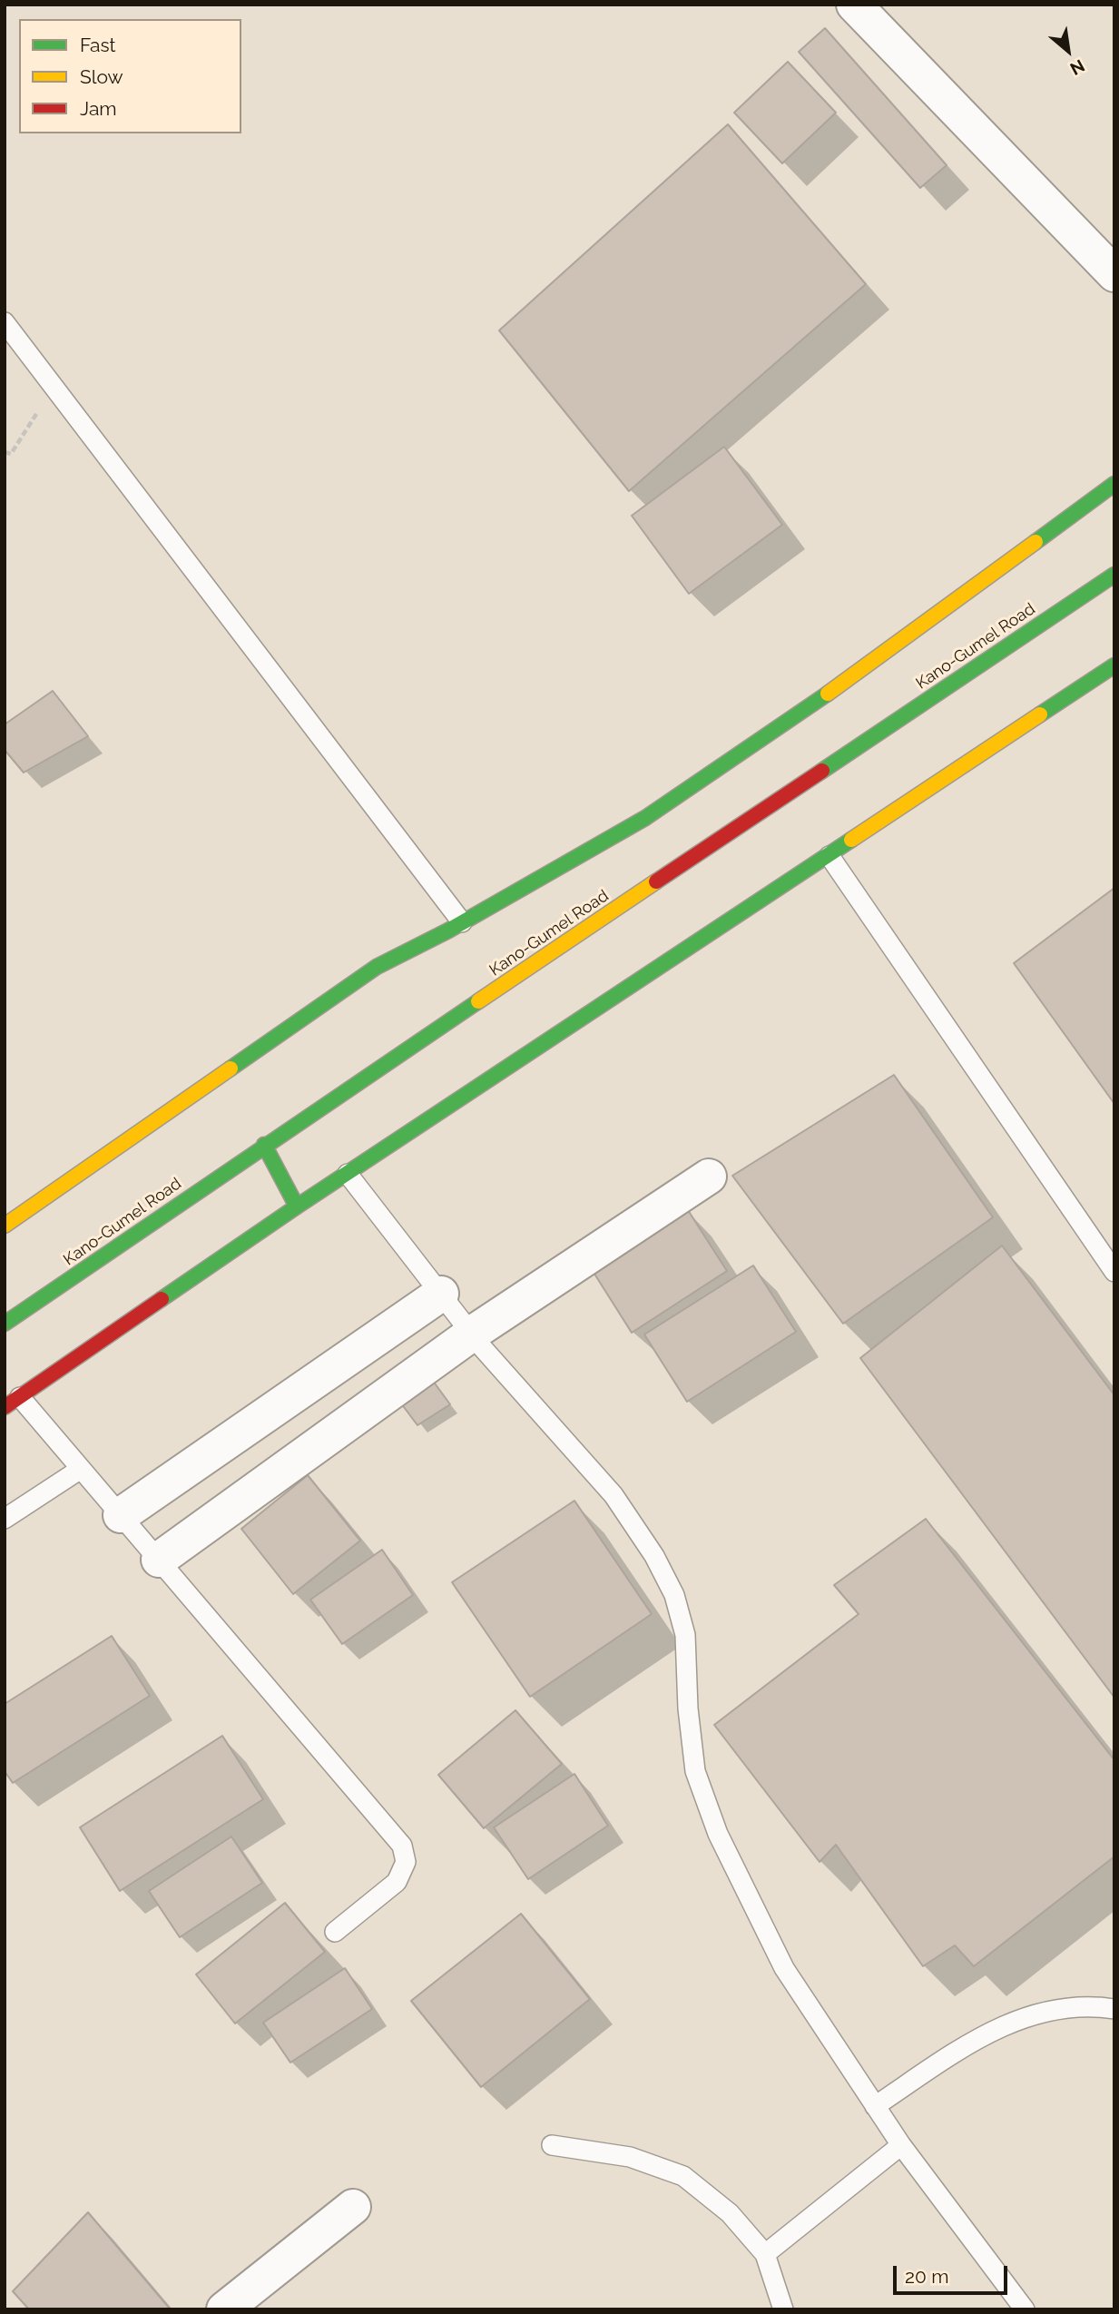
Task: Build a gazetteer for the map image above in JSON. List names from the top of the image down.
{
  "streets": {
    "main road": ["Kano-Gumel Road"]
  },
  "legend": ["Fast", "Slow", "Jam"],
  "scale_bar": "20 m",
  "north": "bottom right"
}
